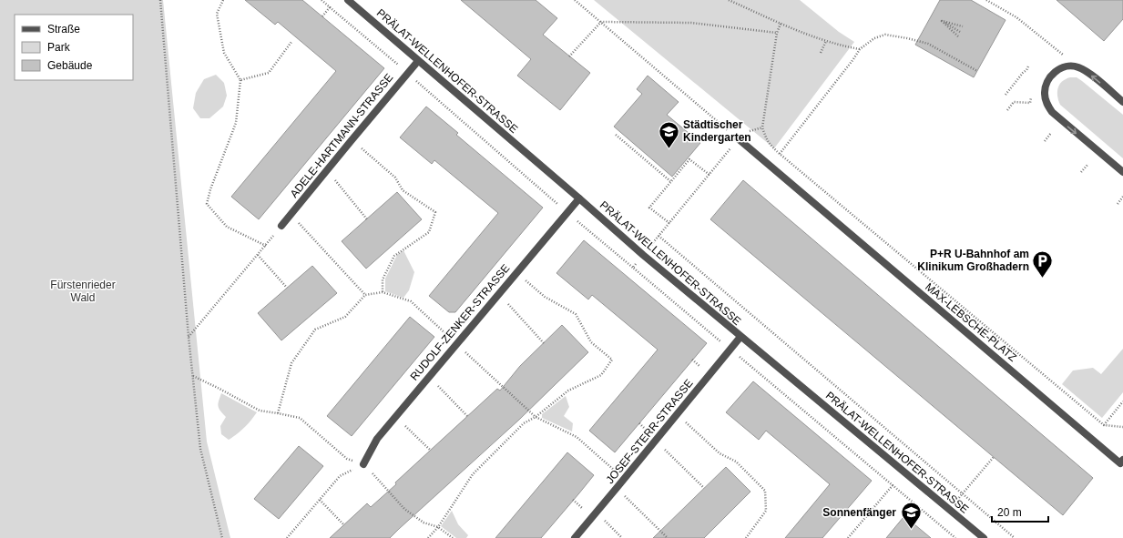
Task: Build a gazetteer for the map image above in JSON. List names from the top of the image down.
{
  "streets": {
    "street": [
      "PRÄLAT-WELLENHOFER-STRASSE",
      "ADELE-HARTMANN-STRASSE",
      "RUDOLF-ZENKER-STRASSE",
      "MAX-LEBSCHE-PLATZ",
      "JOSEF-STERR-STRASSE"
    ]
  },
  "crossings": [
    ["PRÄLAT-WELLENHOFER-STRASSE", "ADELE-HARTMANN-STRASSE"],
    ["PRÄLAT-WELLENHOFER-STRASSE", "RUDOLF-ZENKER-STRASSE"],
    ["PRÄLAT-WELLENHOFER-STRASSE", "JOSEF-STERR-STRASSE"]
  ],
  "parks": ["Fürstenrieder Wald"],
  "places": {
    "school or university": ["Städtischer Kindergarten", "Sonnenfänger"],
    "parking": ["P+R U-Bahnhof am Klinikum Großhadern"]
  },
  "legend": ["Straße", "Park", "Gebäude"],
  "scale_bar": "20 m"
}
